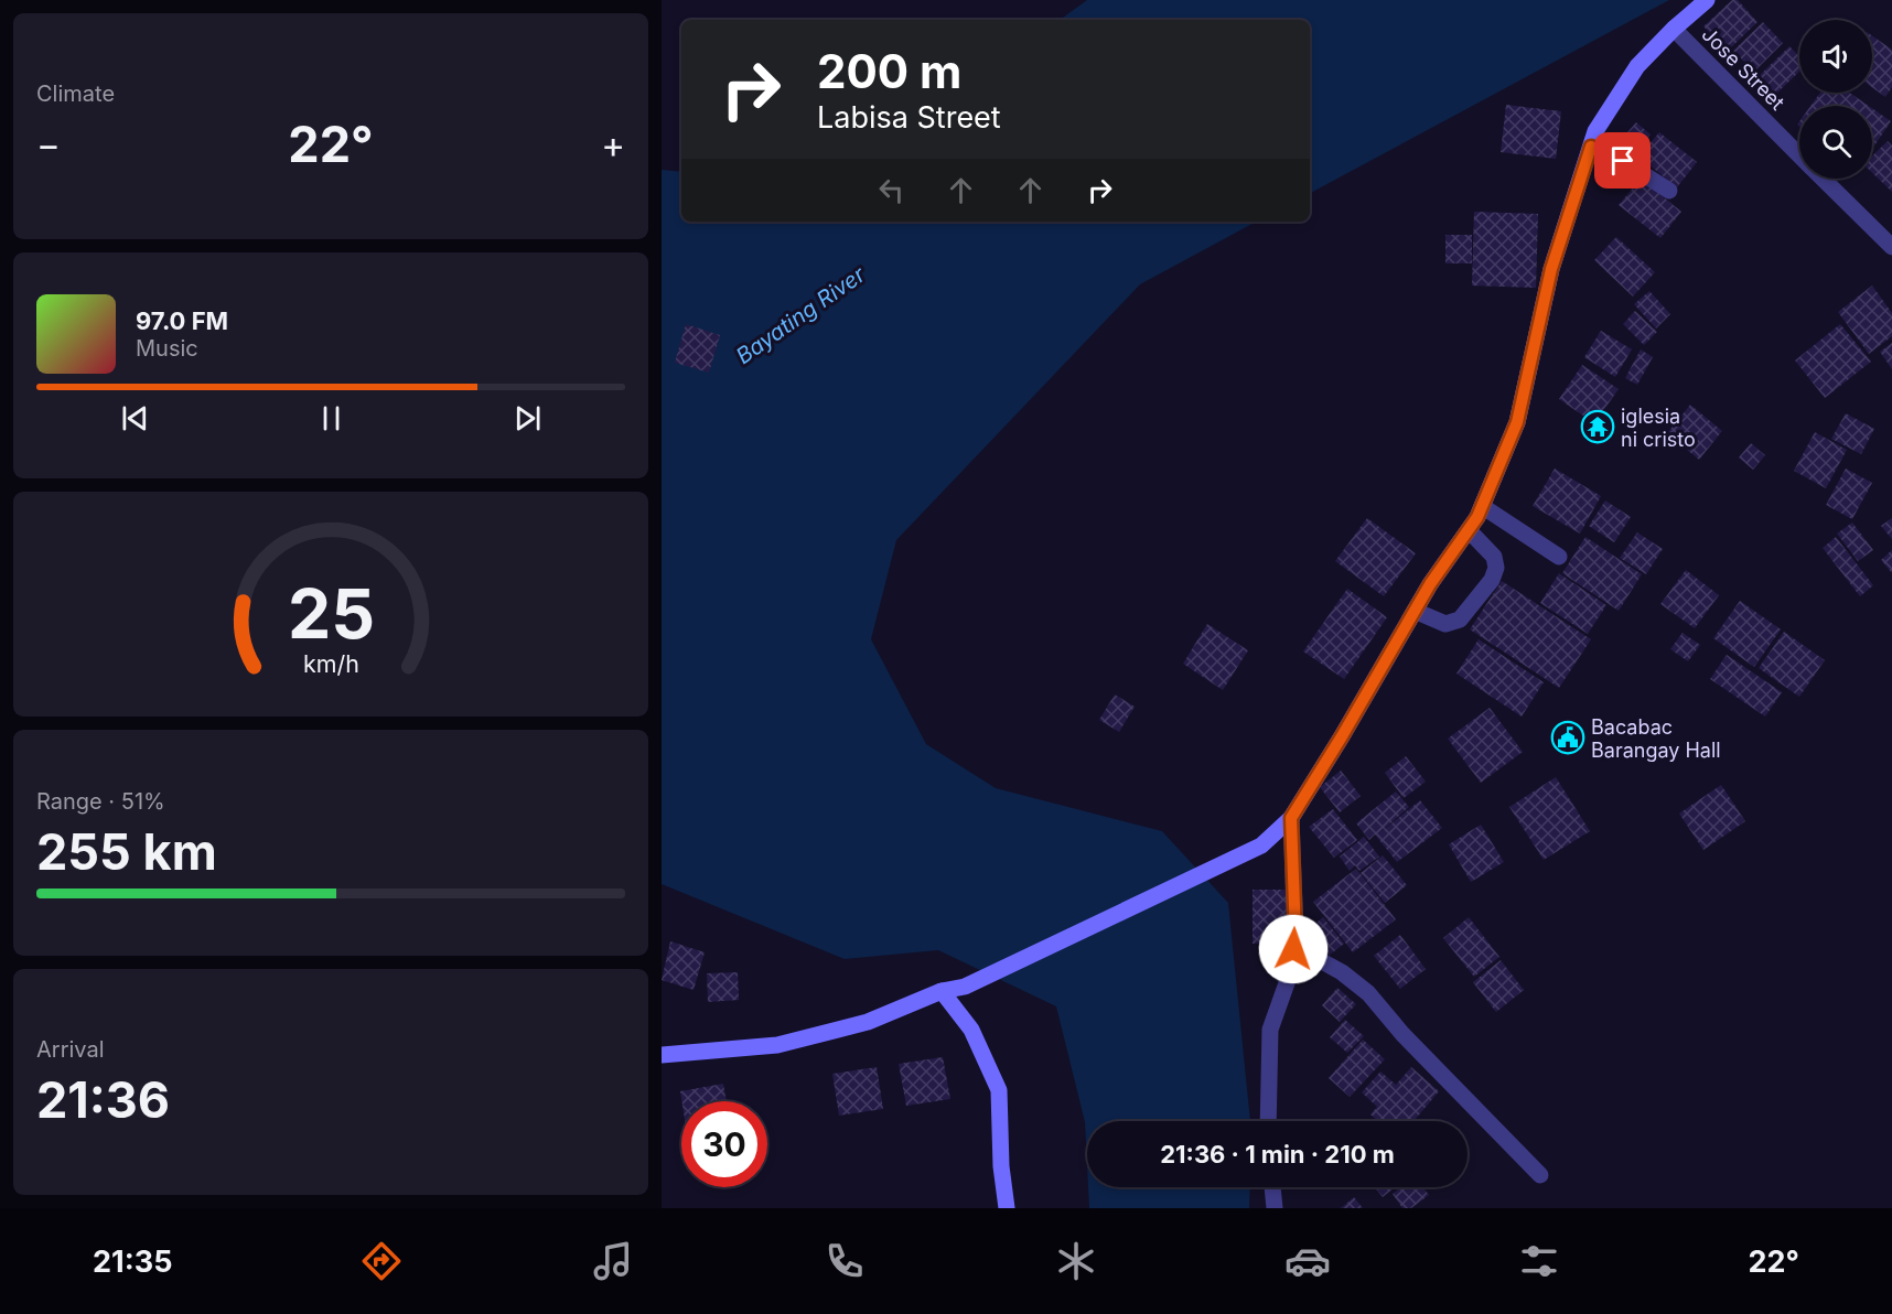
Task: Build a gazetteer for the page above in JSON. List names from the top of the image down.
{
  "streets": {
    "street": ["Jose Street"]
  },
  "water": ["Bayating River"],
  "places": {
    "temple": ["iglesia ni cristo"],
    "public building": ["Bacabac Barangay Hall"]
  },
  "page": {
    "tile": [
      "Climate",
      ["Range · 51%", "255 km"],
      ["Arrival", "21:36"]
    ],
    "turn": ["200 m", "Labisa Street"],
    "heat": ["−", "22°", "+"],
    "song": ["97.0 FM", "Music"],
    "limit": "30",
    "trip": "21:36 · 1 min · 210 m",
    "tabs": ["21:35", "22°"],
    "gauge": ["25", "km/h"]
  }
}
